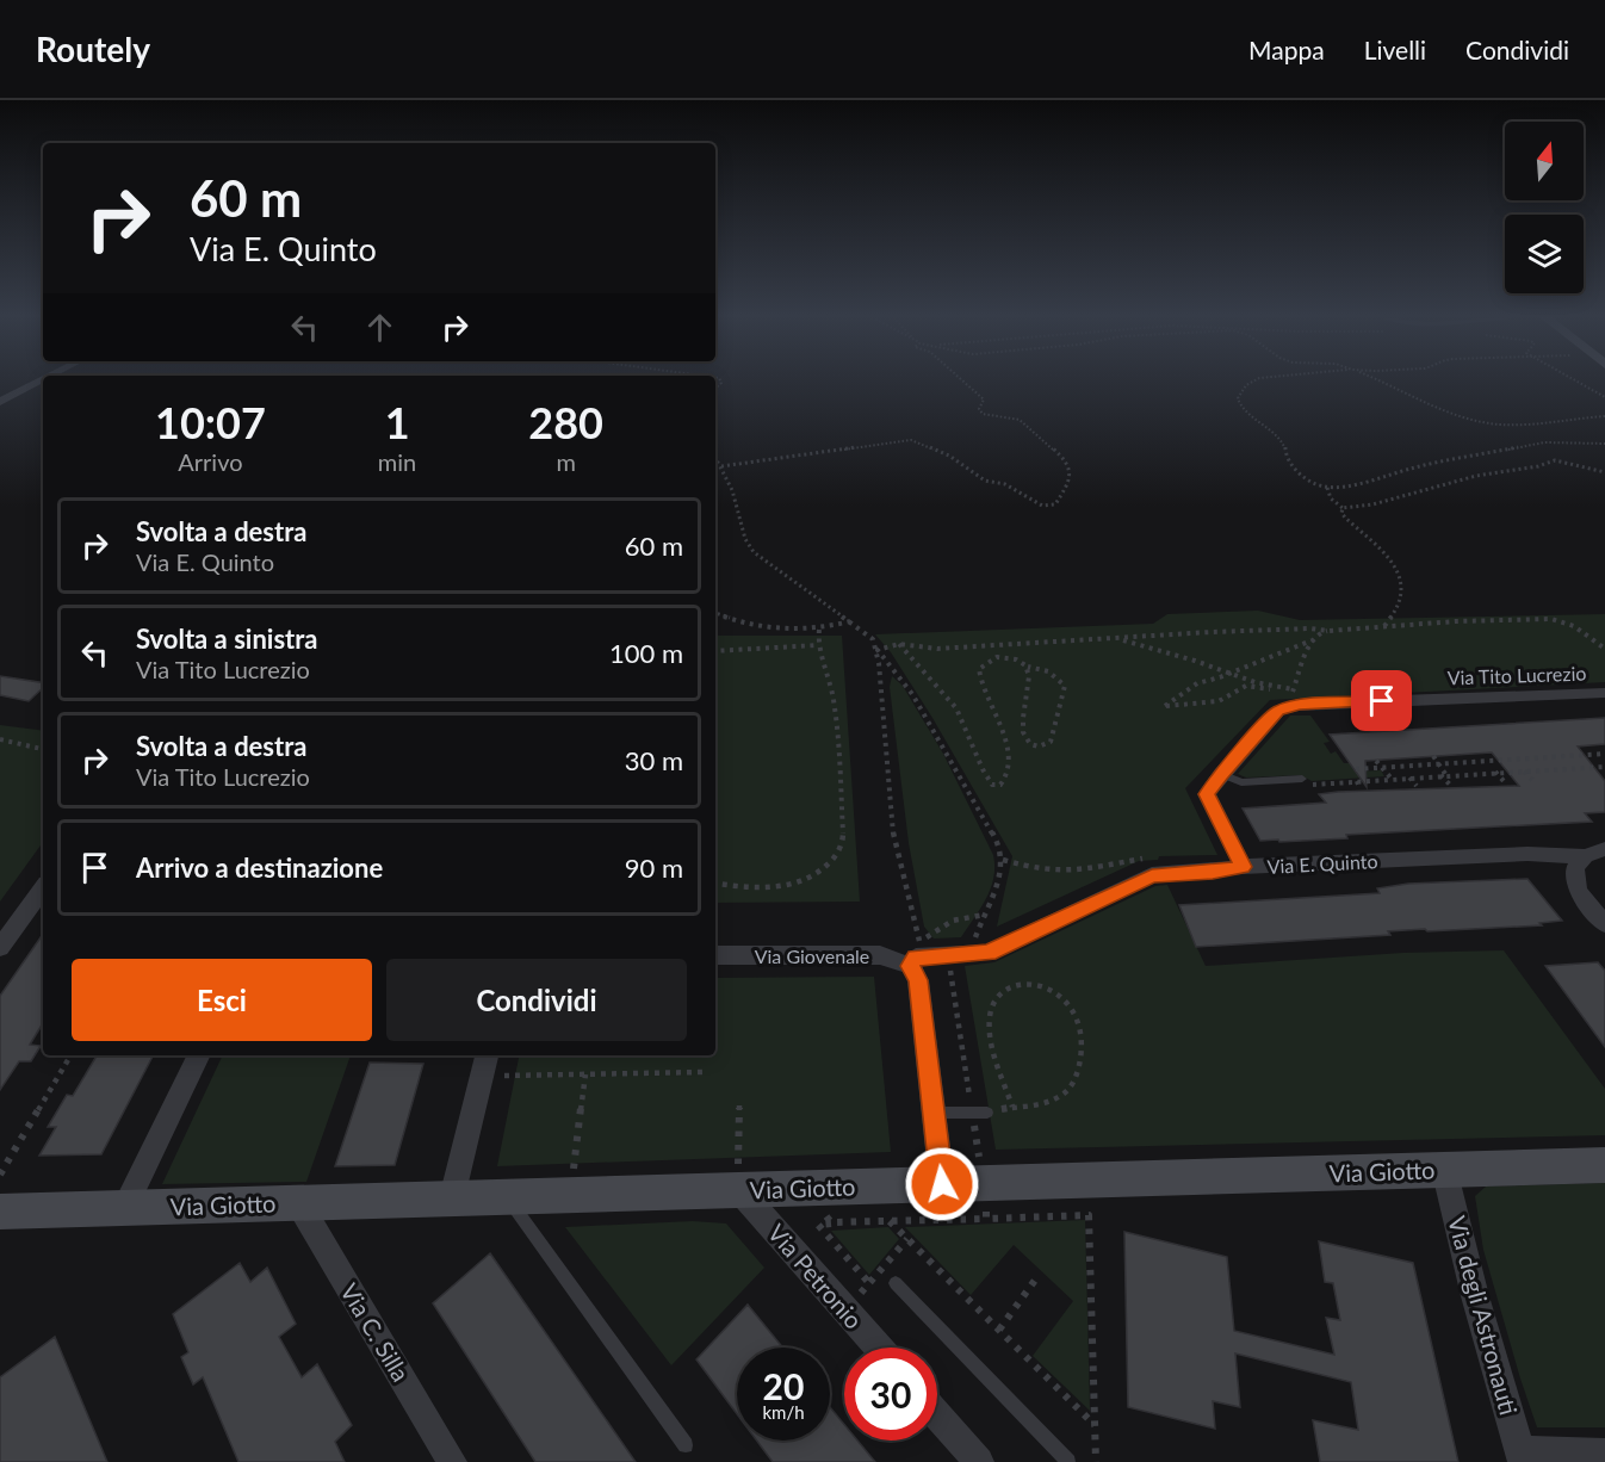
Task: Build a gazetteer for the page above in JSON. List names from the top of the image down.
{
  "streets": {
    "street": [
      "Via Tito Lucrezio",
      "Via E. Quinto",
      "Via Giovenale",
      "Via Giotto",
      "Via Petronio",
      "Via degli Astronauti",
      "Via C. Silla"
    ]
  },
  "crossings": [
    ["Via Tito Lucrezio", "Via E. Quinto"],
    ["Via E. Quinto", "Via Giovenale"],
    ["Via Giotto", "Via Petronio"],
    ["Via Giotto", "Via degli Astronauti"],
    ["Via Giotto", "Via C. Silla"]
  ],
  "north": "top",
  "page": {
    "header": "Routely",
    "nav": ["Mappa", "Livelli", "Condividi"],
    "turn": ["60 m", "Via E. Quinto"],
    "eta": [
      "10:07",
      "Arrivo",
      "1",
      "min",
      "280",
      "m"
    ],
    "list": [
      {
        "name": "Svolta a destra",
        "note": "Via E. Quinto",
        "value": "60 m"
      },
      {
        "name": "Svolta a sinistra",
        "note": "Via Tito Lucrezio",
        "value": "100 m"
      },
      {
        "name": "Svolta a destra",
        "note": "Via Tito Lucrezio",
        "value": "30 m"
      },
      {
        "name": "Arrivo a destinazione",
        "value": "90 m"
      }
    ],
    "buttons": ["Esci", "Condividi"],
    "speed": "20 km/h",
    "limit": "30"
  }
}
